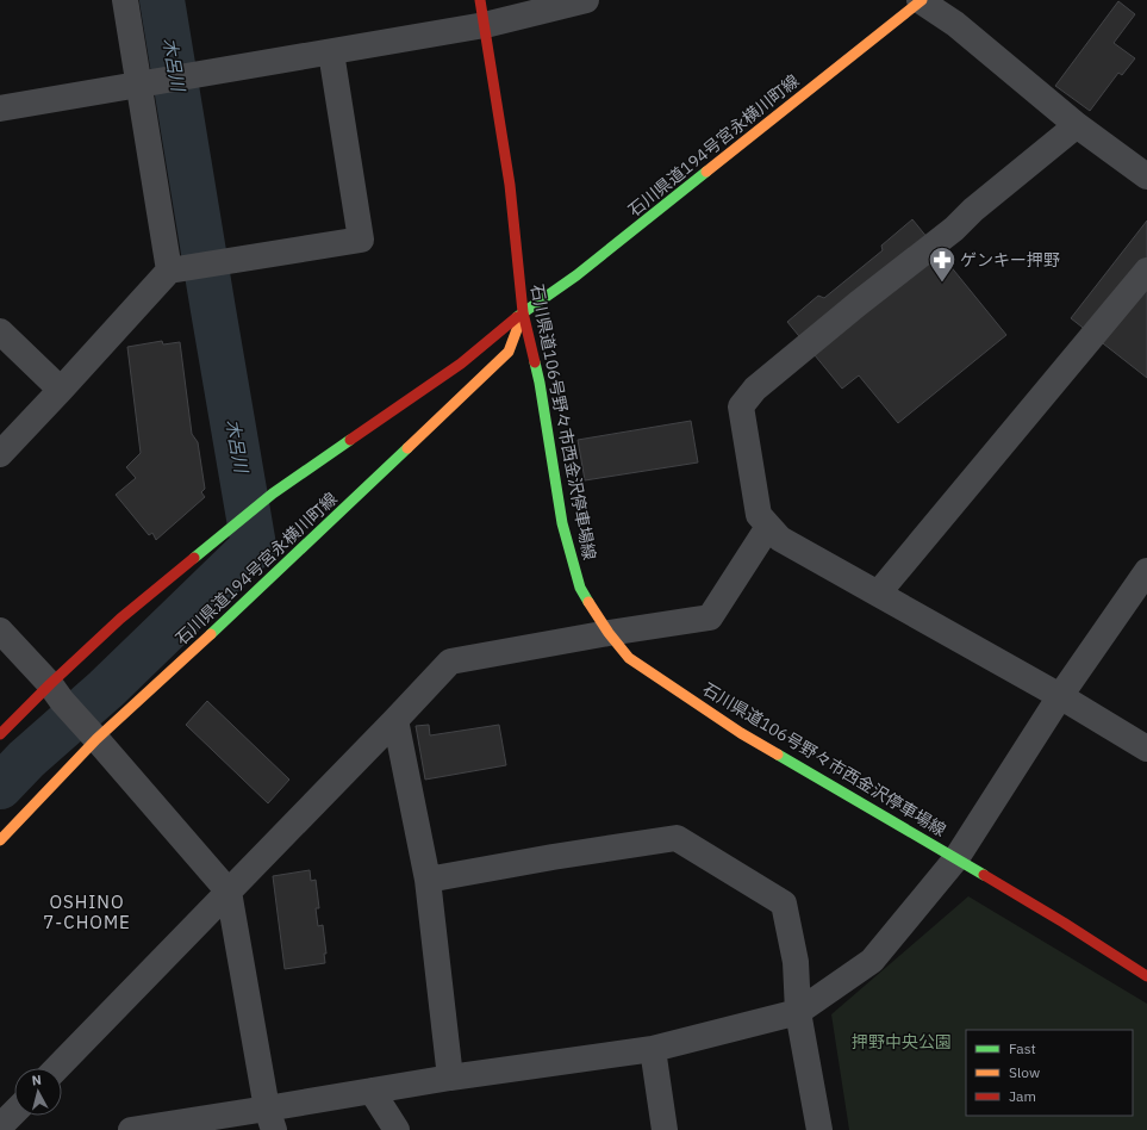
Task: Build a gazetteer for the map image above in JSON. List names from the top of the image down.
{
  "streets": {
    "main road": ["石川県道194号宮永横川町線", "石川県道106号野々市西金沢停車場線"]
  },
  "crossings": [
    ["石川県道194号宮永横川町線", "石川県道106号野々市西金沢停車場線"]
  ],
  "districts": ["OSHINO 7-CHOME"],
  "water": ["木呂川"],
  "parks": ["押野中央公園"],
  "places": {
    "pharmacy": ["ゲンキー押野"]
  },
  "legend": ["Fast", "Slow", "Jam"],
  "north": "top"
}
